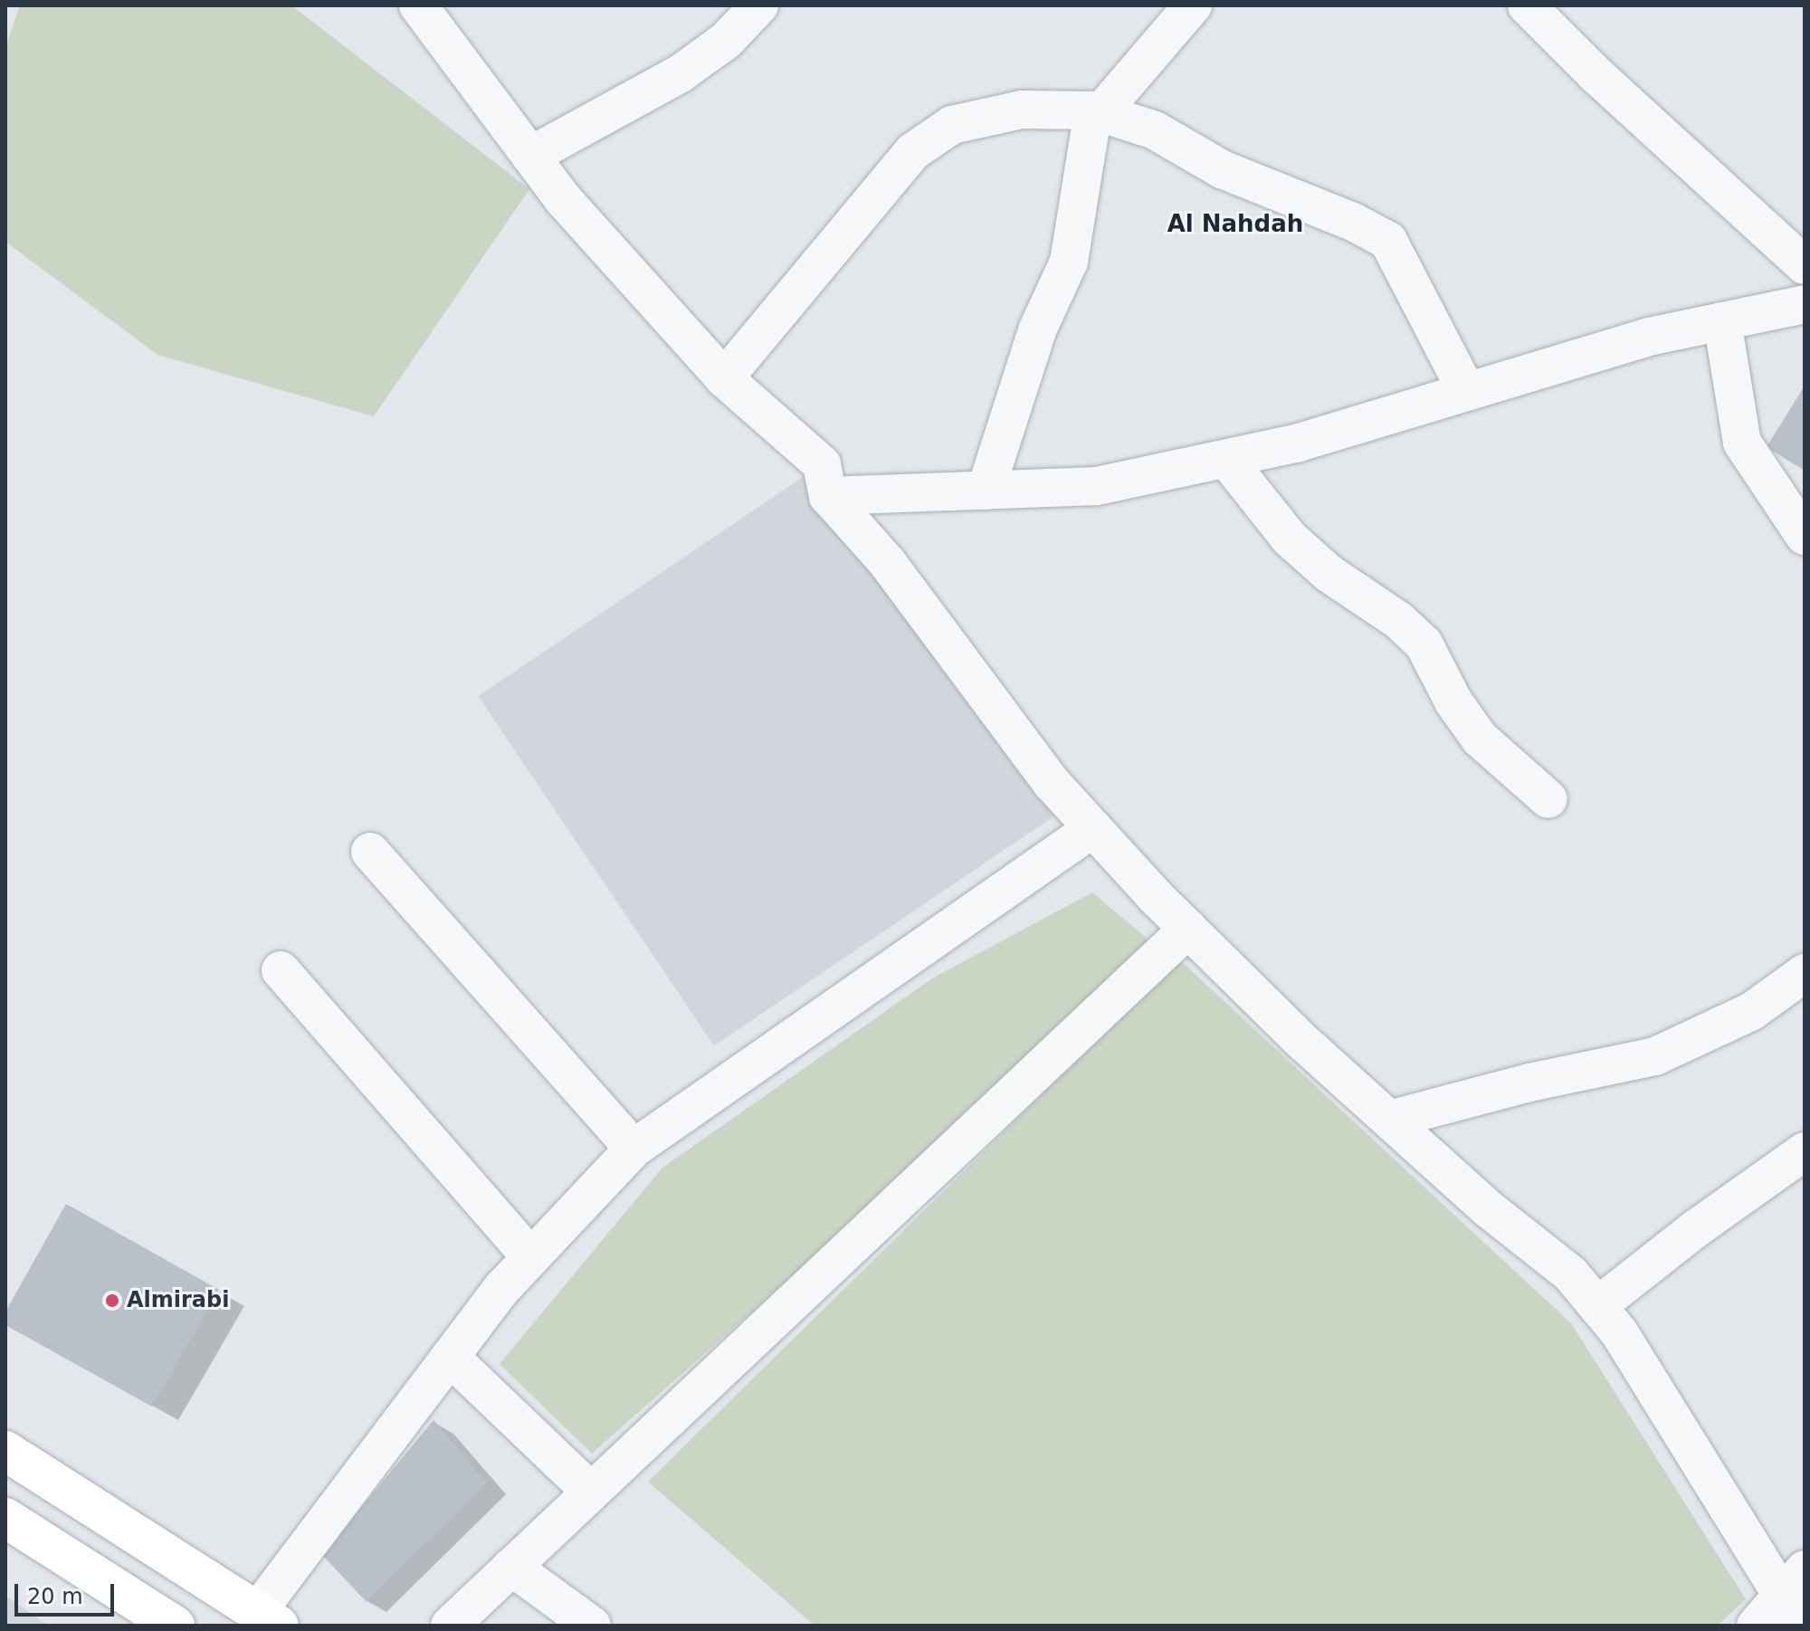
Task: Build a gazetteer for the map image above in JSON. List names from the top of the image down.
{
  "districts": ["Al Nahdah"],
  "places": ["Almirabi"],
  "scale_bar": "20 m"
}
